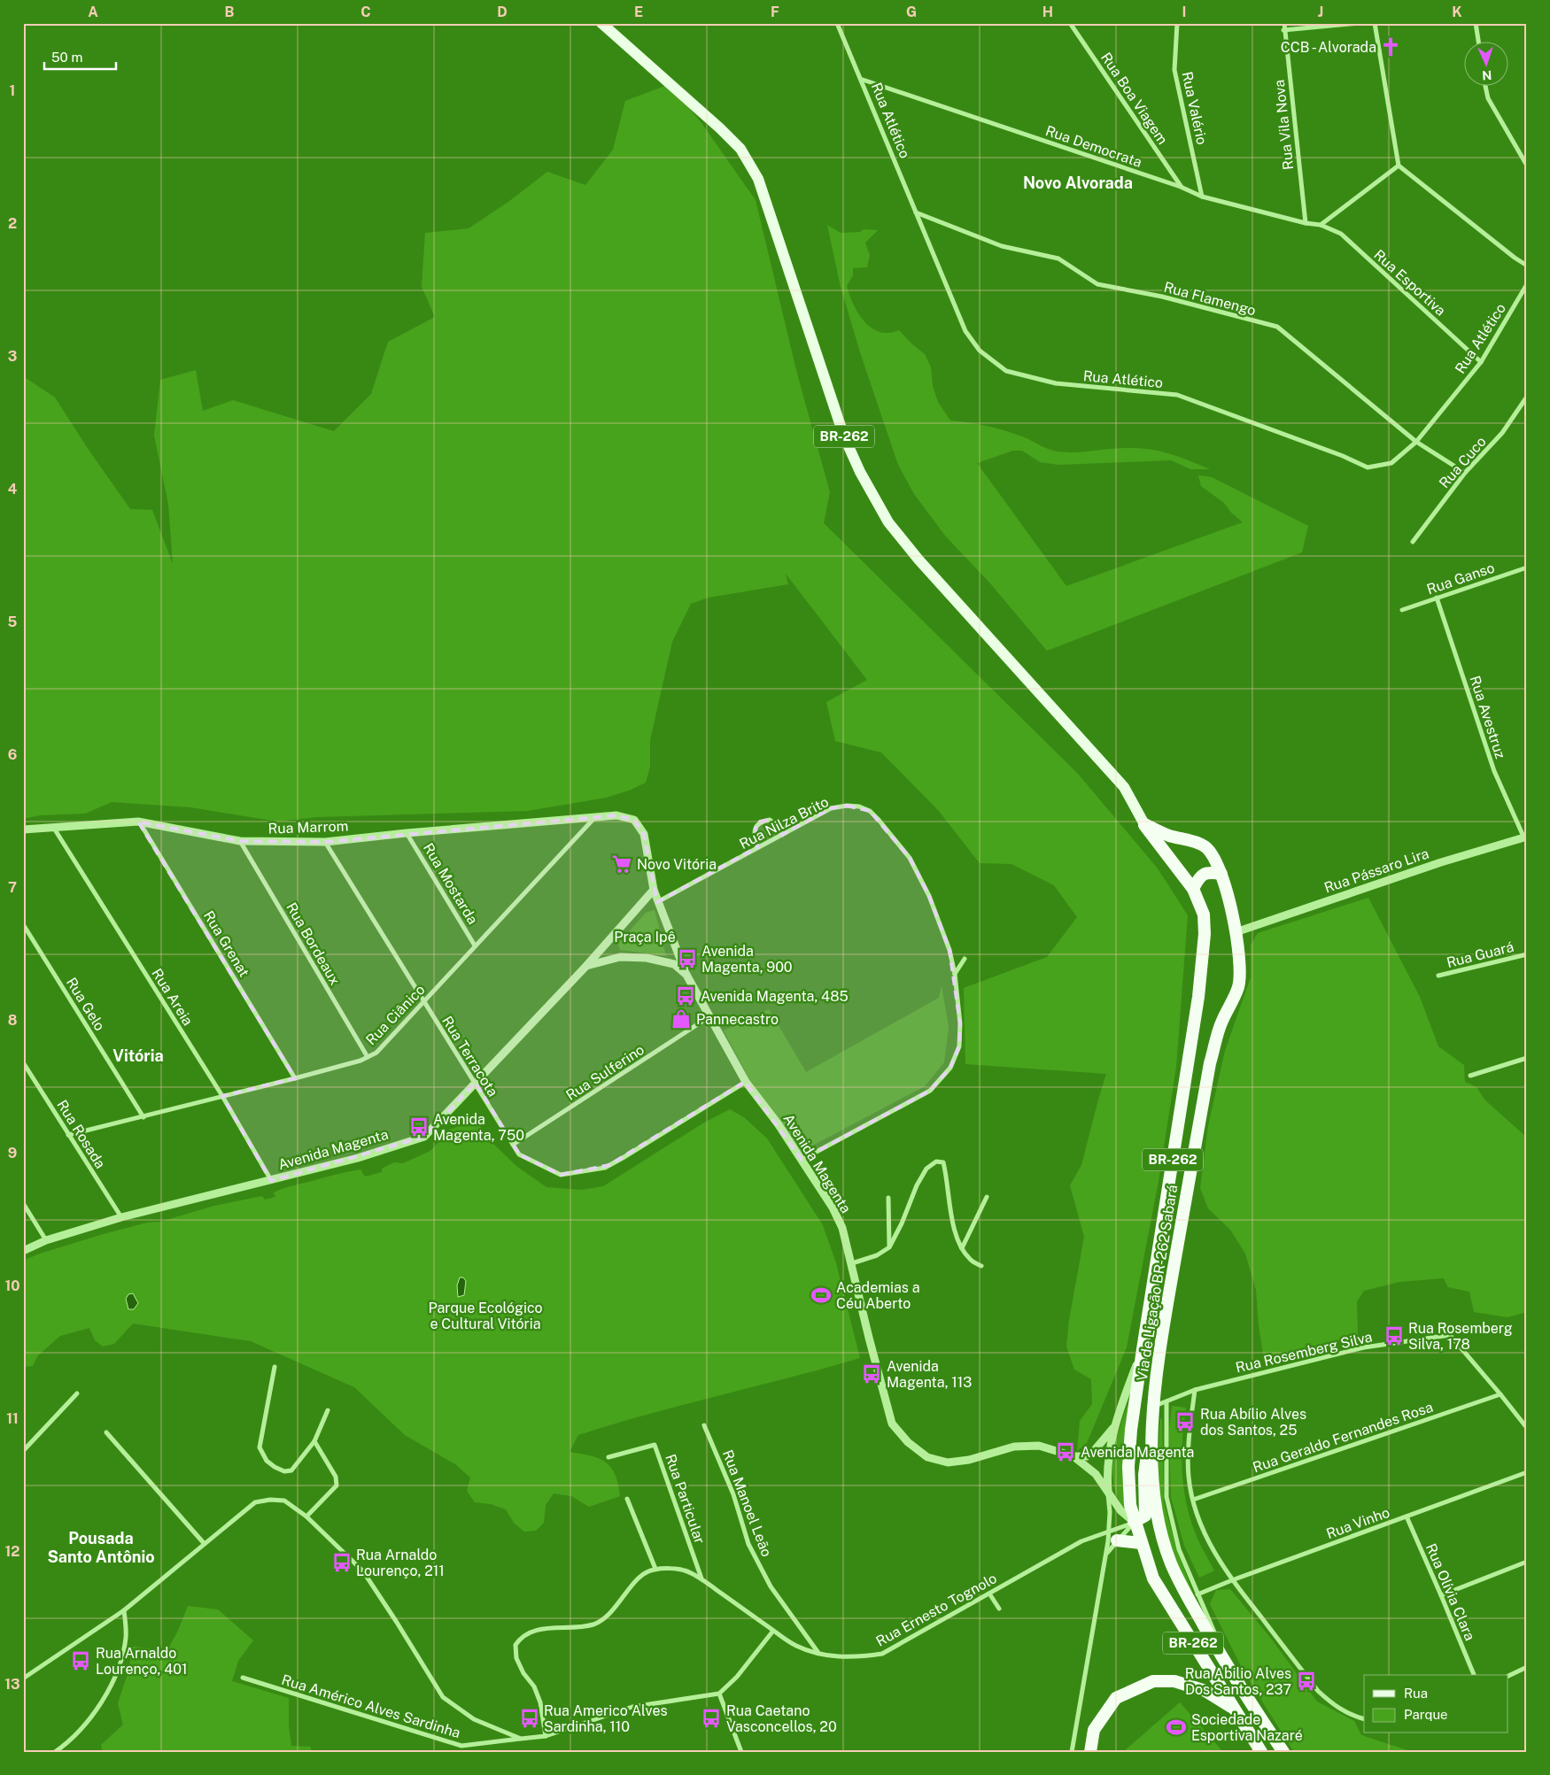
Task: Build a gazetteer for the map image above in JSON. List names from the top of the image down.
{
  "streets": {
    "highway": ["BR-262", "Via de Ligação BR-262 Sabará"],
    "street": [
      "Rua Boa Viagem",
      "Rua Valério",
      "Rua Atlético",
      "Rua Vila Nova",
      "Rua Democrata",
      "Rua Esportiva",
      "Rua Flamengo",
      "Rua Cuco",
      "Rua Ganso",
      "Rua Avestruz",
      "Rua Nilza Brito",
      "Rua Marrom",
      "Rua Pássaro Lira",
      "Rua Mostarda",
      "Rua Grenat",
      "Rua Bordeaux",
      "Rua Guará",
      "Rua Areia",
      "Rua Gelo",
      "Rua Ciânico",
      "Rua Terracota",
      "Rua Sulferino",
      "Rua Rosada",
      "Avenida Magenta",
      "Rua Rosemberg Silva",
      "Rua Geraldo Fernandes Rosa",
      "Rua Particular",
      "Rua Manoel Leão",
      "Rua Vinho",
      "Rua Olívia Clara",
      "Rua Ernesto Tognolo",
      "Rua Américo Alves Sardinha"
    ]
  },
  "crossings": [
    ["Rua Boa Viagem", "Rua Democrata"],
    ["Rua Valério", "Rua Democrata"],
    ["Rua Atlético", "Rua Democrata"],
    ["Rua Atlético", "Rua Esportiva"],
    ["Rua Atlético", "Rua Flamengo"],
    ["Rua Vila Nova", "Rua Democrata"],
    ["Rua Democrata", "Rua Esportiva"],
    ["Rua Flamengo", "Rua Cuco"],
    ["BR-262", "Via de Ligação BR-262 Sabará"],
    ["Rua Ganso", "Rua Avestruz"],
    ["Rua Avestruz", "Rua Pássaro Lira"],
    ["Rua Nilza Brito", "Rua Marrom"],
    ["Rua Nilza Brito", "Avenida Magenta"],
    ["Rua Marrom", "Rua Mostarda"],
    ["Rua Marrom", "Rua Grenat"],
    ["Rua Marrom", "Rua Bordeaux"],
    ["Rua Marrom", "Rua Areia"],
    ["Rua Marrom", "Rua Ciânico"],
    ["Rua Marrom", "Rua Terracota"],
    ["Rua Marrom", "Avenida Magenta"],
    ["Rua Pássaro Lira", "Via de Ligação BR-262 Sabará"],
    ["Rua Mostarda", "Rua Ciânico"],
    ["Rua Grenat", "Rua Ciânico"],
    ["Rua Bordeaux", "Rua Ciânico"],
    ["Rua Areia", "Rua Ciânico"],
    ["Rua Areia", "Avenida Magenta"],
    ["Rua Gelo", "Rua Ciânico"],
    ["Rua Ciânico", "Rua Terracota"],
    ["Rua Ciânico", "Rua Rosada"],
    ["Rua Terracota", "Rua Sulferino"],
    ["Rua Terracota", "Avenida Magenta"],
    ["Rua Sulferino", "Avenida Magenta"],
    ["Rua Rosada", "Avenida Magenta"],
    ["Avenida Magenta", "Via de Ligação BR-262 Sabará"],
    ["Avenida Magenta", "Rua Ernesto Tognolo"],
    ["Via de Ligação BR-262 Sabará", "Rua Rosemberg Silva"],
    ["Via de Ligação BR-262 Sabará", "Rua Vinho"],
    ["Via de Ligação BR-262 Sabará", "Rua Ernesto Tognolo"],
    ["Rua Rosemberg Silva", "Rua Geraldo Fernandes Rosa"],
    ["Rua Particular", "Rua Ernesto Tognolo"],
    ["Rua Manoel Leão", "Rua Ernesto Tognolo"],
    ["Rua Vinho", "Rua Olívia Clara"]
  ],
  "districts": ["Novo Alvorada", "Vitória", "Pousada Santo Antônio"],
  "parks": ["Praça Ipê", "Parque Ecológico e Cultural Vitória"],
  "places": {
    "church": ["CCB - Alvorada"],
    "supermarket": ["Novo Vitória"],
    "bus stop": [
      "Avenida Magenta, 900",
      "Avenida Magenta, 485",
      "Avenida Magenta, 750",
      "Rua Rosemberg Silva, 178",
      "Avenida Magenta, 113",
      "Rua Abílio Alves dos Santos, 25",
      "Avenida Magenta",
      "Rua Arnaldo Lourenço, 211",
      "Rua Arnaldo Lourenço, 401",
      "Rua Abilio Alves Dos Santos, 237",
      "Rua Americo Alves Sardinha, 110",
      "Rua Caetano Vasconcellos, 20"
    ],
    "shop": ["Pannecastro"],
    "sports": ["Academias a Céu Aberto", "Sociedade Esportiva Nazaré"]
  },
  "legend": ["Rua", "Parque"],
  "scale_bar": "50 m",
  "north": "bottom",
  "grid": {
    "columns": [
      "A",
      "B",
      "C",
      "D",
      "E",
      "F",
      "G",
      "H",
      "I",
      "J",
      "K"
    ],
    "rows": [
      "1",
      "2",
      "3",
      "4",
      "5",
      "6",
      "7",
      "8",
      "9",
      "10",
      "11",
      "12",
      "13"
    ]
  }
}
